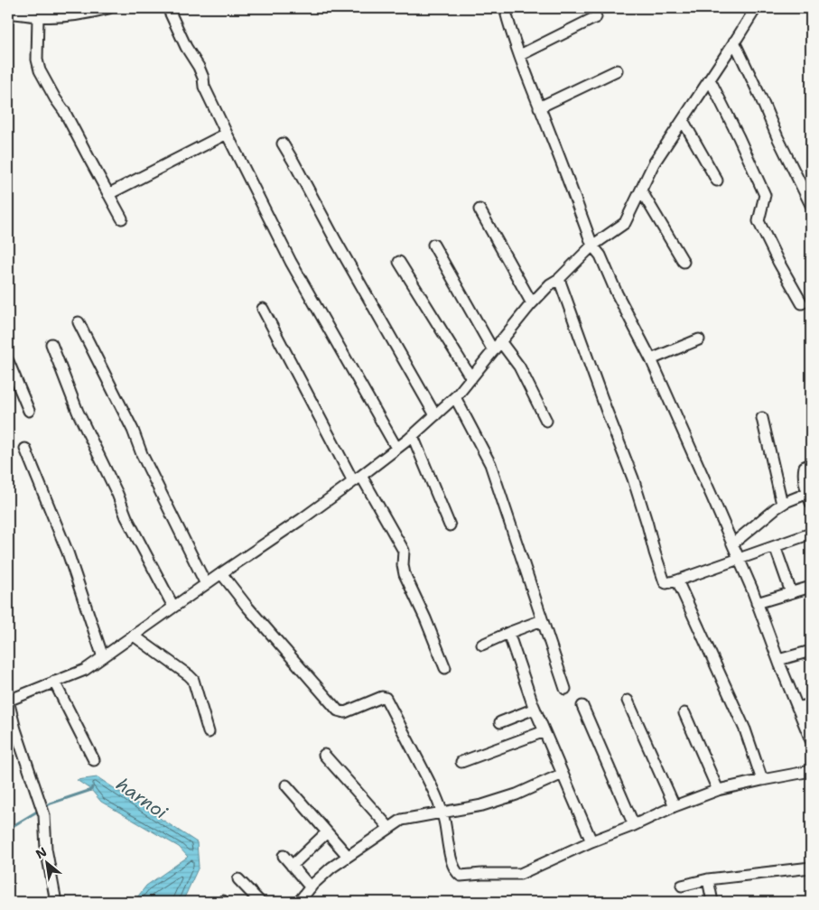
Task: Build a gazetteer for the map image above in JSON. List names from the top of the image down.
{
  "water": ["harnoi"],
  "north": "top left"
}
